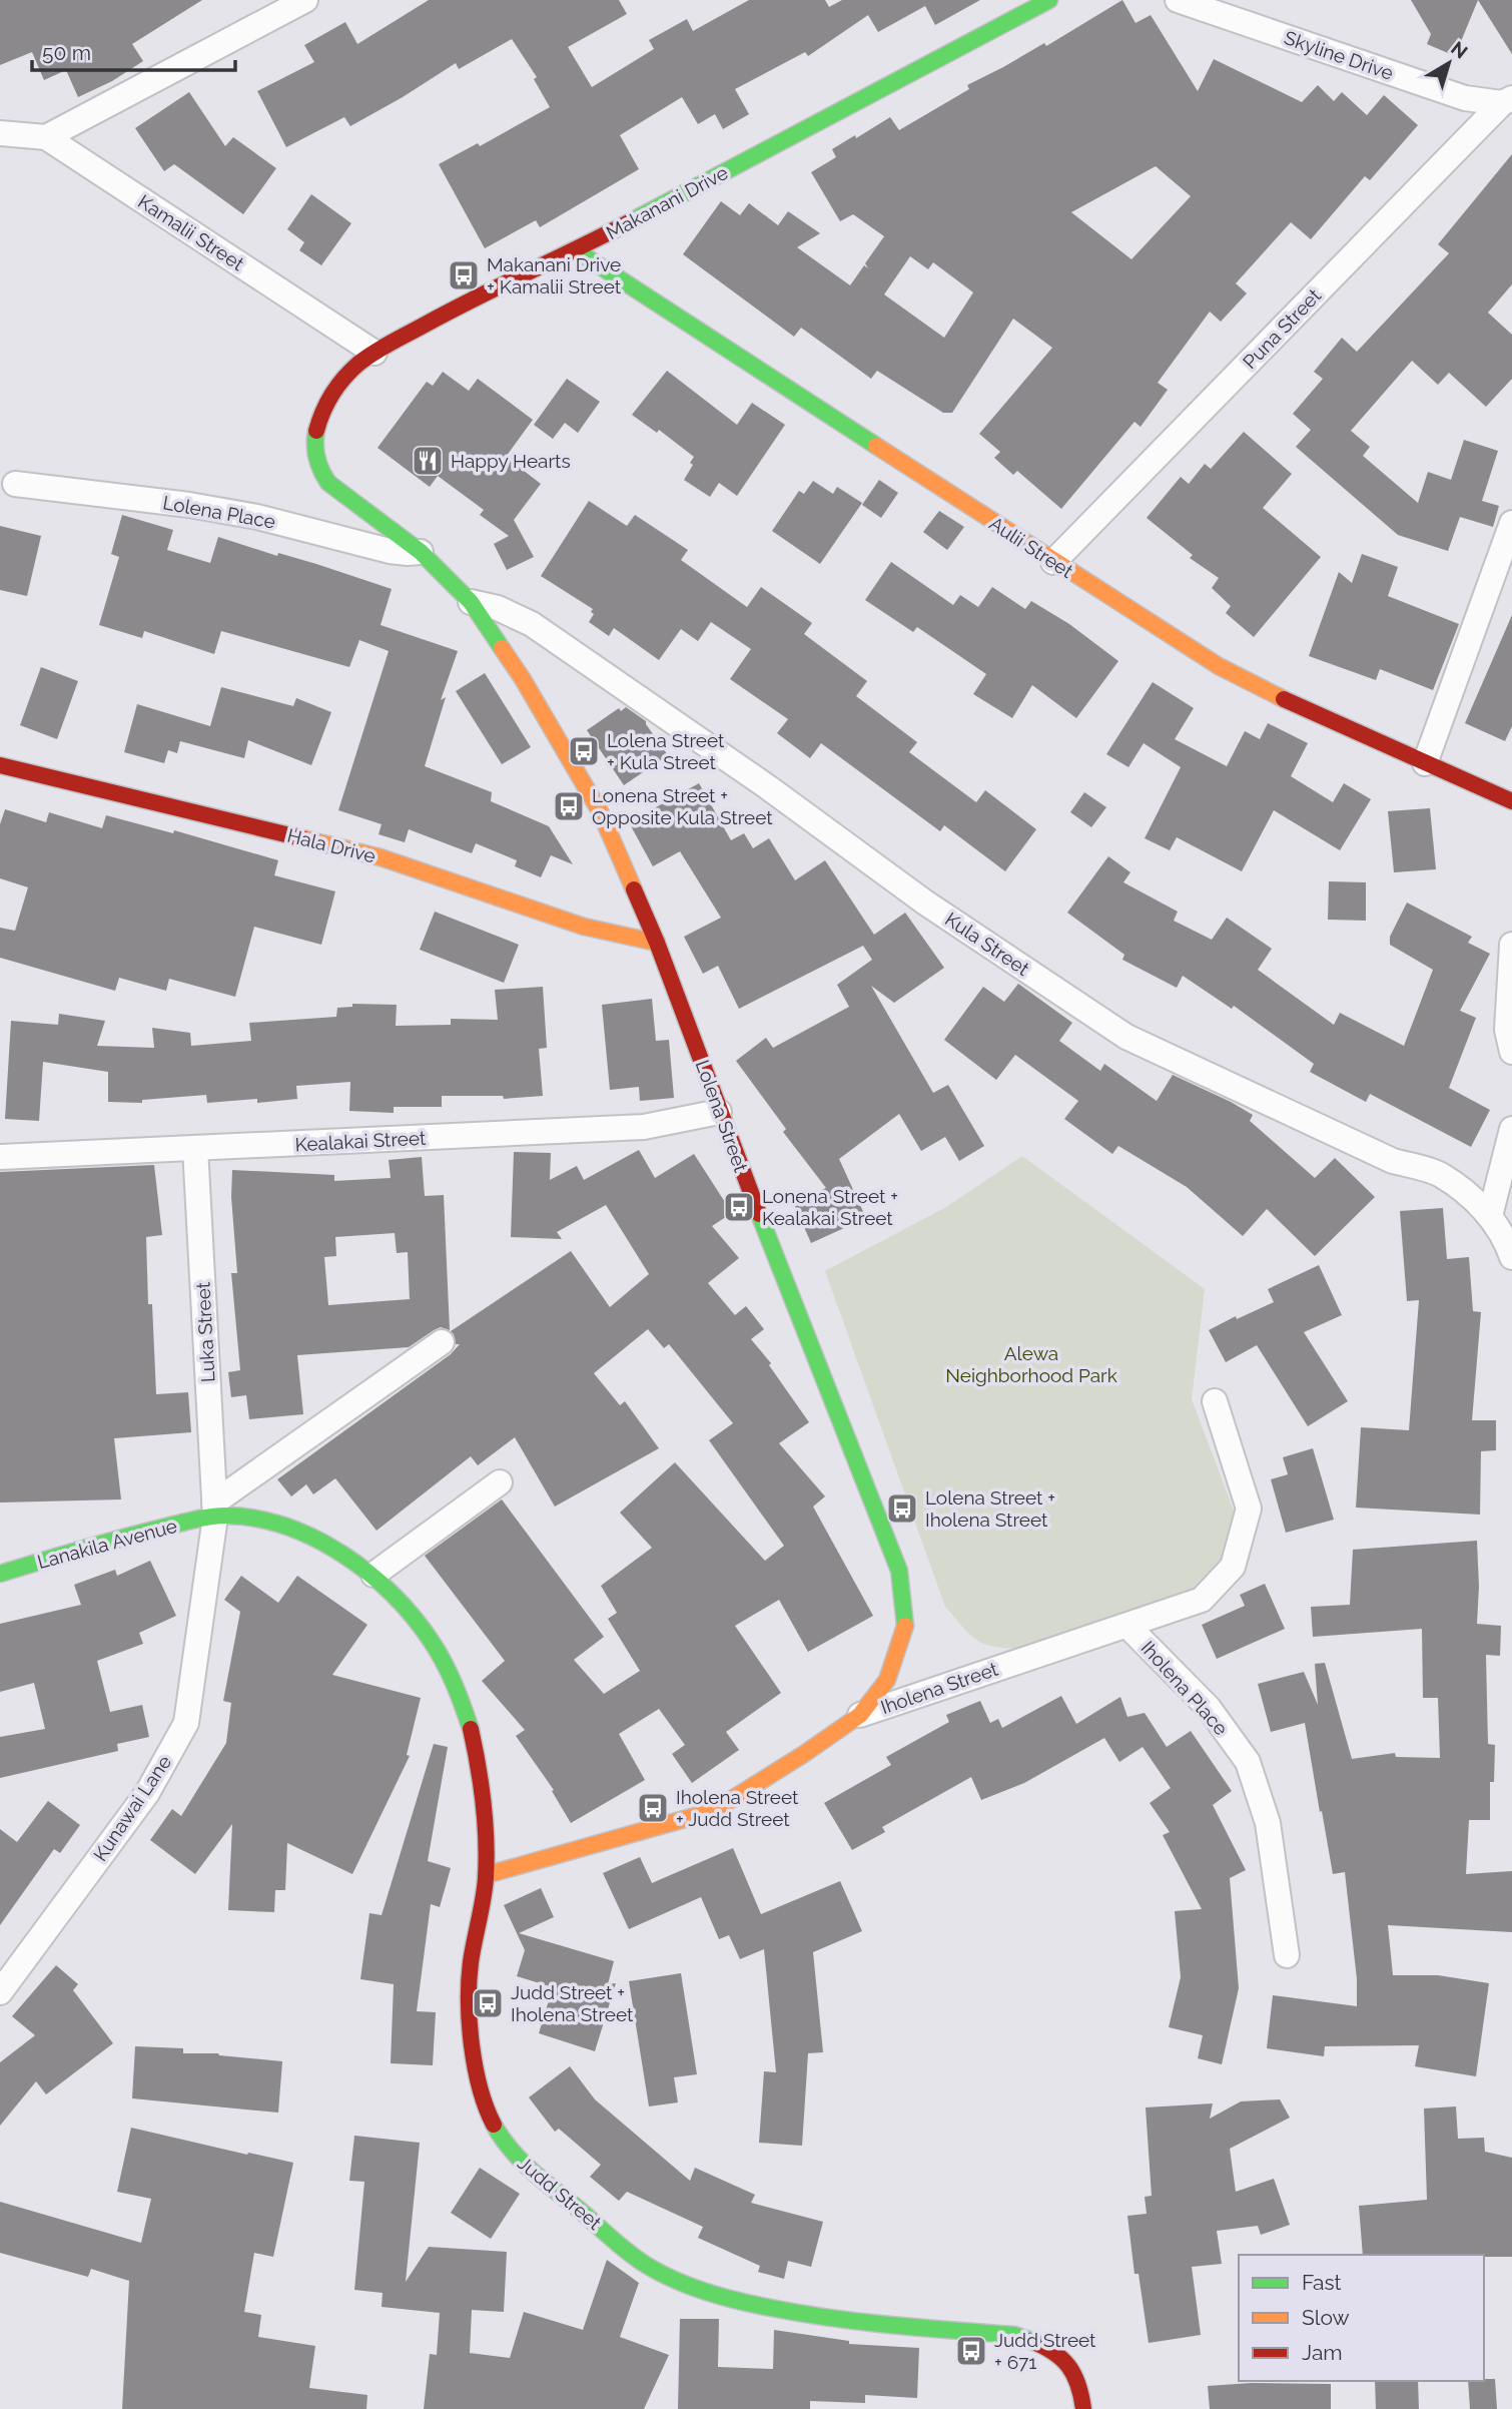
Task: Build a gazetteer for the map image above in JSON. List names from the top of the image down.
{
  "streets": {
    "street": [
      "Skyline Drive",
      "Makanani Drive",
      "Kamalii Street",
      "Puna Street",
      "Lolena Place",
      "Aulii Street",
      "Hala Drive",
      "Kula Street",
      "Lolena Street",
      "Kealakai Street",
      "Luka Street",
      "Lanakila Avenue",
      "Iholena Street",
      "Iholena Place",
      "Kunawai Lane",
      "Judd Street"
    ]
  },
  "crossings": [
    ["Skyline Drive", "Puna Street"],
    ["Makanani Drive", "Kamalii Street"],
    ["Makanani Drive", "Lolena Place"],
    ["Makanani Drive", "Aulii Street"],
    ["Makanani Drive", "Lolena Street"],
    ["Puna Street", "Aulii Street"],
    ["Lolena Place", "Lolena Street"],
    ["Hala Drive", "Lolena Street"],
    ["Kula Street", "Lolena Street"],
    ["Lolena Street", "Kealakai Street"],
    ["Lolena Street", "Iholena Street"],
    ["Kealakai Street", "Luka Street"],
    ["Luka Street", "Lanakila Avenue"],
    ["Luka Street", "Kunawai Lane"],
    ["Luka Street", "Judd Street"],
    ["Lanakila Avenue", "Kunawai Lane"],
    ["Lanakila Avenue", "Judd Street"],
    ["Iholena Street", "Iholena Place"],
    ["Iholena Street", "Judd Street"],
    ["Kunawai Lane", "Judd Street"]
  ],
  "parks": ["Alewa Neighborhood Park"],
  "places": {
    "bus stop": [
      "Makanani Drive + Kamalii Street",
      "Lolena Street + Kula Street",
      "Lonena Street + Opposite Kula Street",
      "Lonena Street + Kealakai Street",
      "Lolena Street + Iholena Street",
      "Iholena Street + Judd Street",
      "Judd Street + Iholena Street",
      "Judd Street + 671"
    ],
    "restaurant": ["Happy Hearts"]
  },
  "legend": ["Fast", "Slow", "Jam"],
  "scale_bar": "50 m",
  "north": "top right"
}
